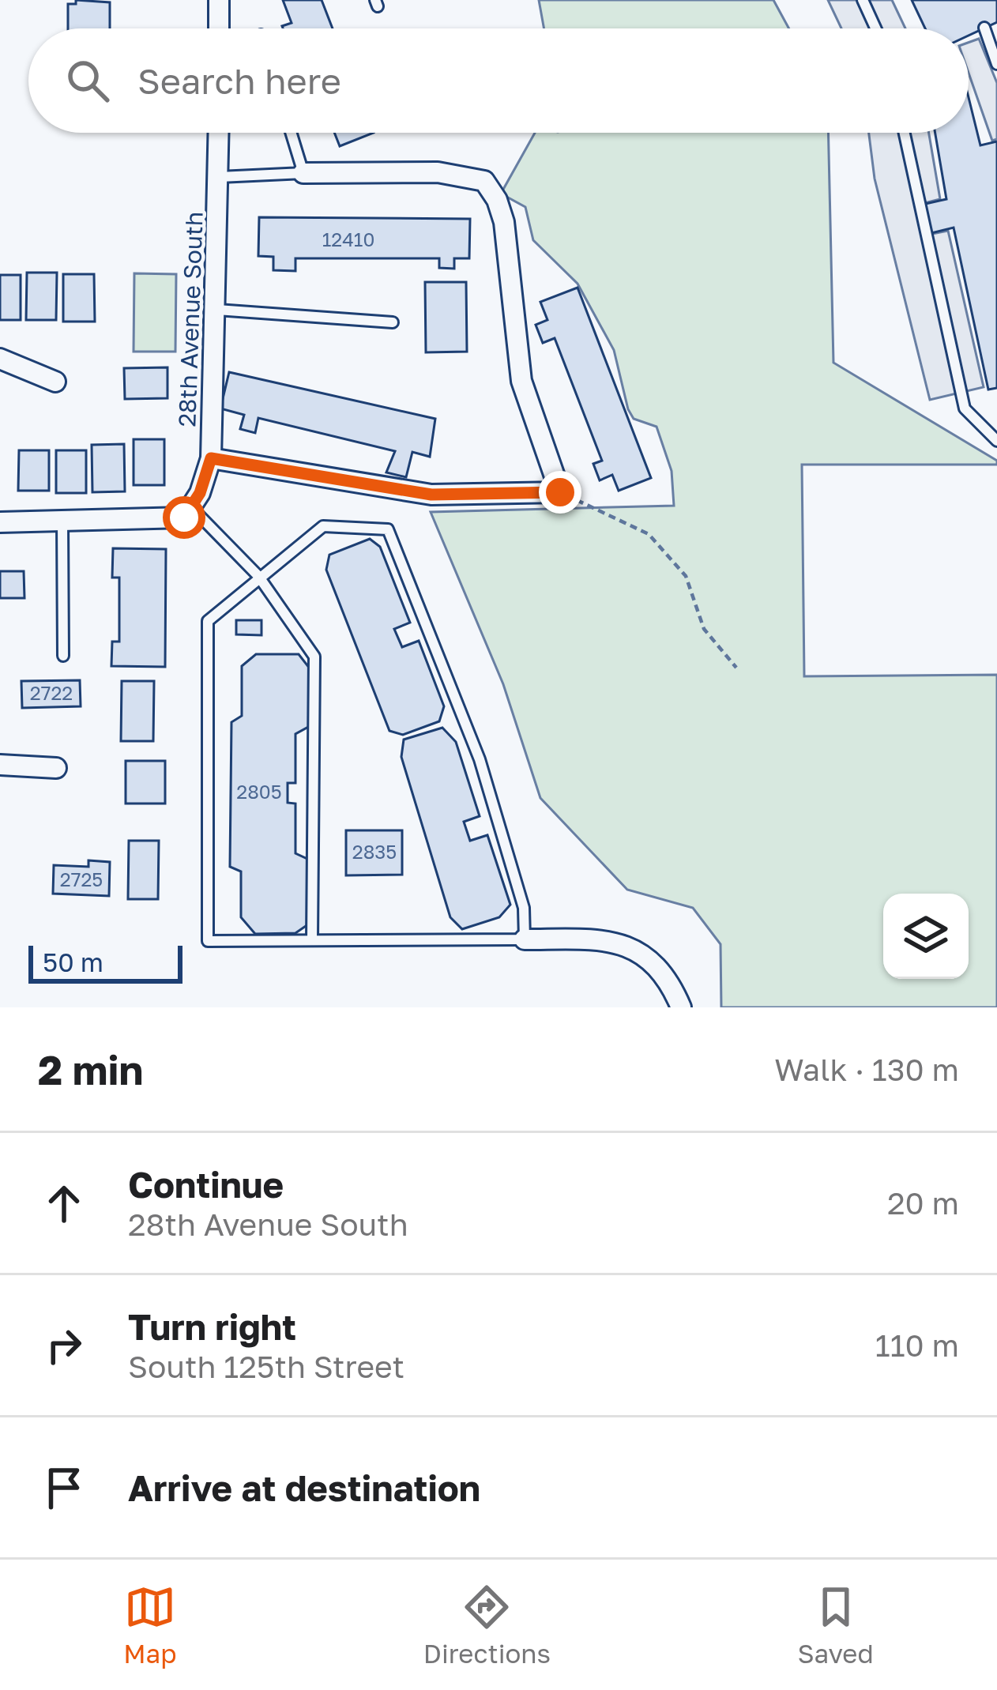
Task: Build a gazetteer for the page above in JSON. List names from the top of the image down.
{
  "streets": {
    "street": ["28th Avenue South"]
  },
  "house_numbers": [
    "12410",
    "2722",
    "2805",
    "2835",
    "2725"
  ],
  "scale_bar": "50 m",
  "page": {
    "search": "Search here",
    "scale": "50 m",
    "heading": ["2 min", "Walk · 130 m"],
    "list": [
      ["Continue", "28th Avenue South", "20 m"],
      ["Turn right", "South 125th Street", "110 m"],
      "Arrive at destination"
    ],
    "nav": ["Map", "Directions", "Saved"]
  }
}
